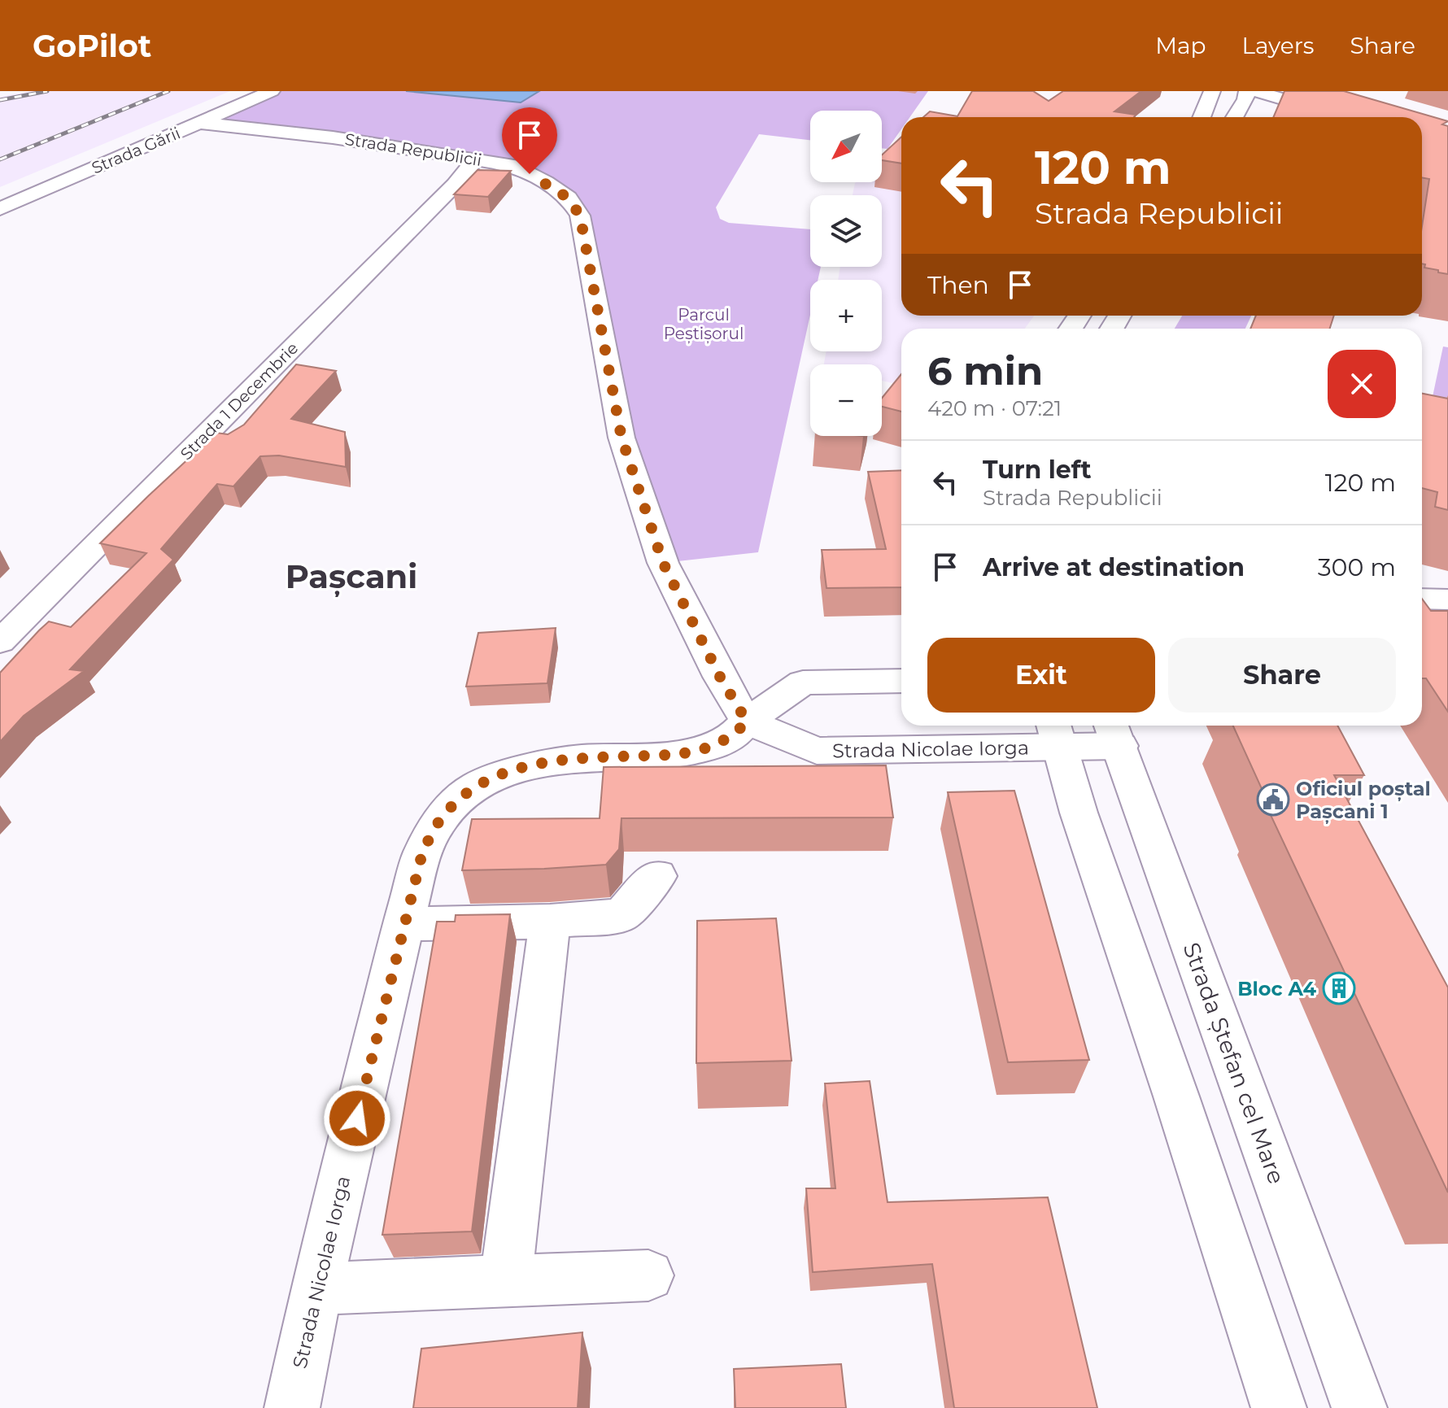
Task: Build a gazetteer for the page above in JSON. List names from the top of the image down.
{
  "streets": {
    "street": [
      "Strada Republicii",
      "Strada Gării",
      "Strada 1 Decembrie",
      "Strada Nicolae Iorga",
      "Strada Ștefan cel Mare"
    ]
  },
  "crossings": [
    ["Strada Republicii", "Strada Gării"],
    ["Strada Republicii", "Strada 1 Decembrie"],
    ["Strada Republicii", "Strada Nicolae Iorga"],
    ["Strada Nicolae Iorga", "Strada Ștefan cel Mare"]
  ],
  "districts": ["Pașcani"],
  "parks": ["Parcul Peștișorul"],
  "places": {
    "public building": ["Oficiul poștal Pașcani 1"],
    "building": ["Bloc A4"]
  },
  "north": "bottom left",
  "page": {
    "header": "GoPilot",
    "nav": ["Map", "Layers", "Share"],
    "map_buttons": ["+", "−"],
    "turn": ["120 m", "Strada Republicii"],
    "then": "Then",
    "heading": ["6 min", "420 m · 07:21"],
    "list": [
      {
        "name": "Turn left",
        "note": "Strada Republicii",
        "value": "120 m"
      },
      {
        "name": "Arrive at destination",
        "value": "300 m"
      }
    ],
    "buttons": ["Exit", "Share"]
  }
}
